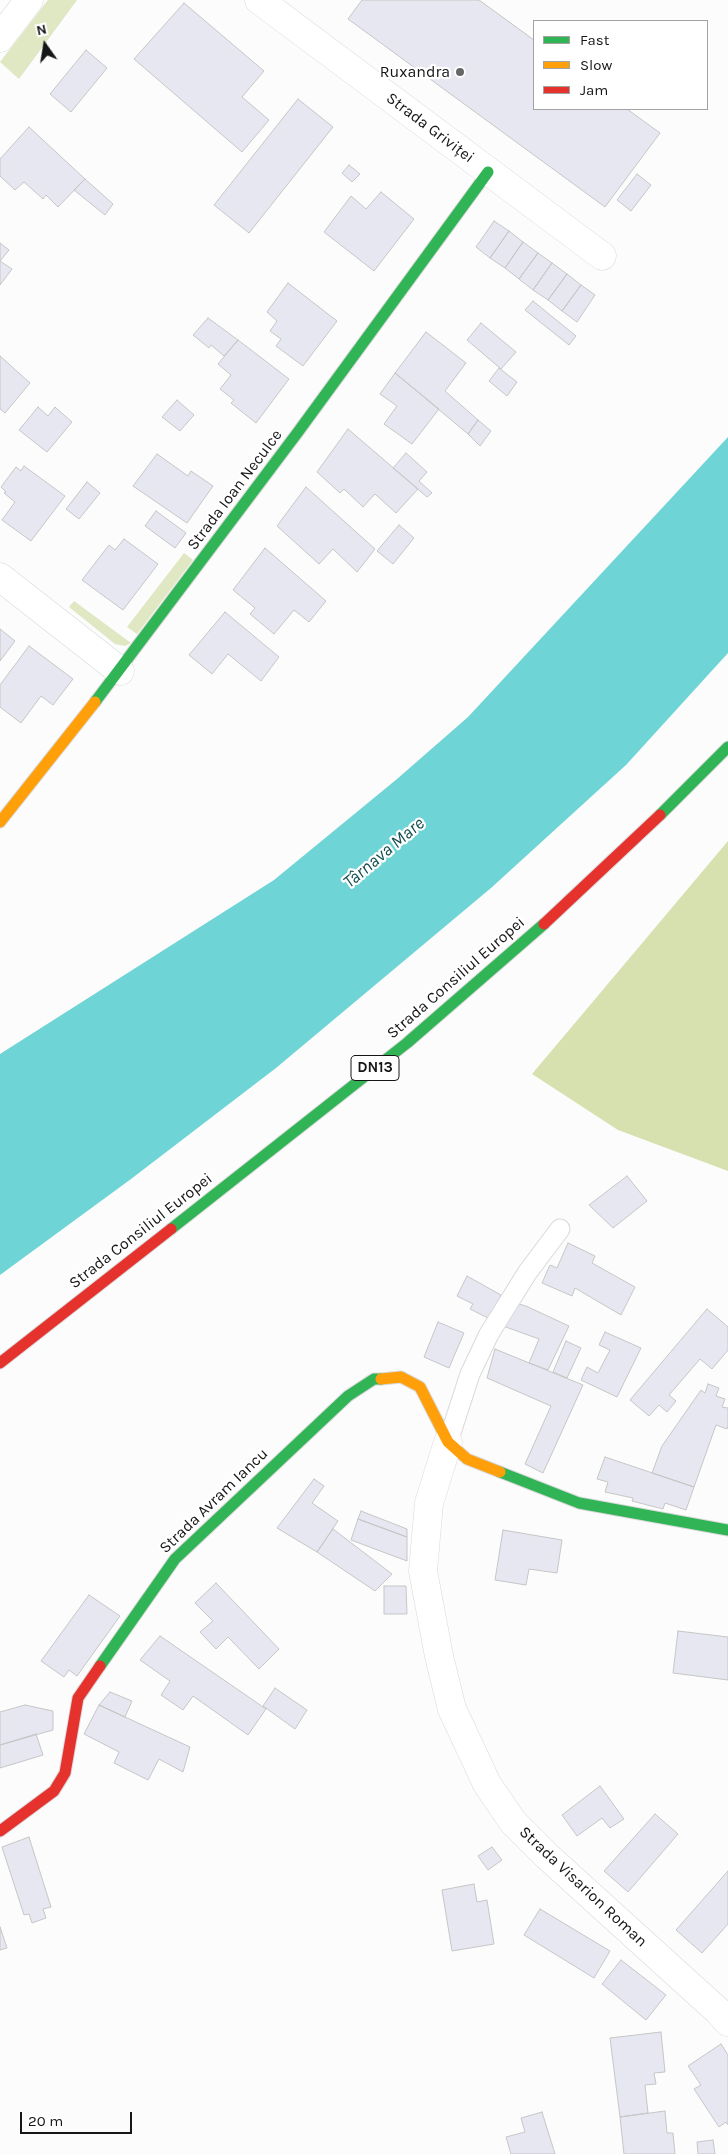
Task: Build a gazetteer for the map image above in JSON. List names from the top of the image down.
{
  "streets": {
    "main road": [
      "Strada Ioan Neculce",
      "Strada Consiliul Europei",
      "DN13",
      "Strada Avram Iancu"
    ],
    "street": ["Strada Griviței", "Strada Visarion Roman"]
  },
  "crossings": [
    ["Strada Griviței", "Strada Ioan Neculce"],
    ["Strada Avram Iancu", "Strada Visarion Roman"]
  ],
  "water": ["Târnava Mare"],
  "places": ["Ruxandra"],
  "legend": ["Fast", "Slow", "Jam"],
  "scale_bar": "20 m",
  "north": "top"
}
